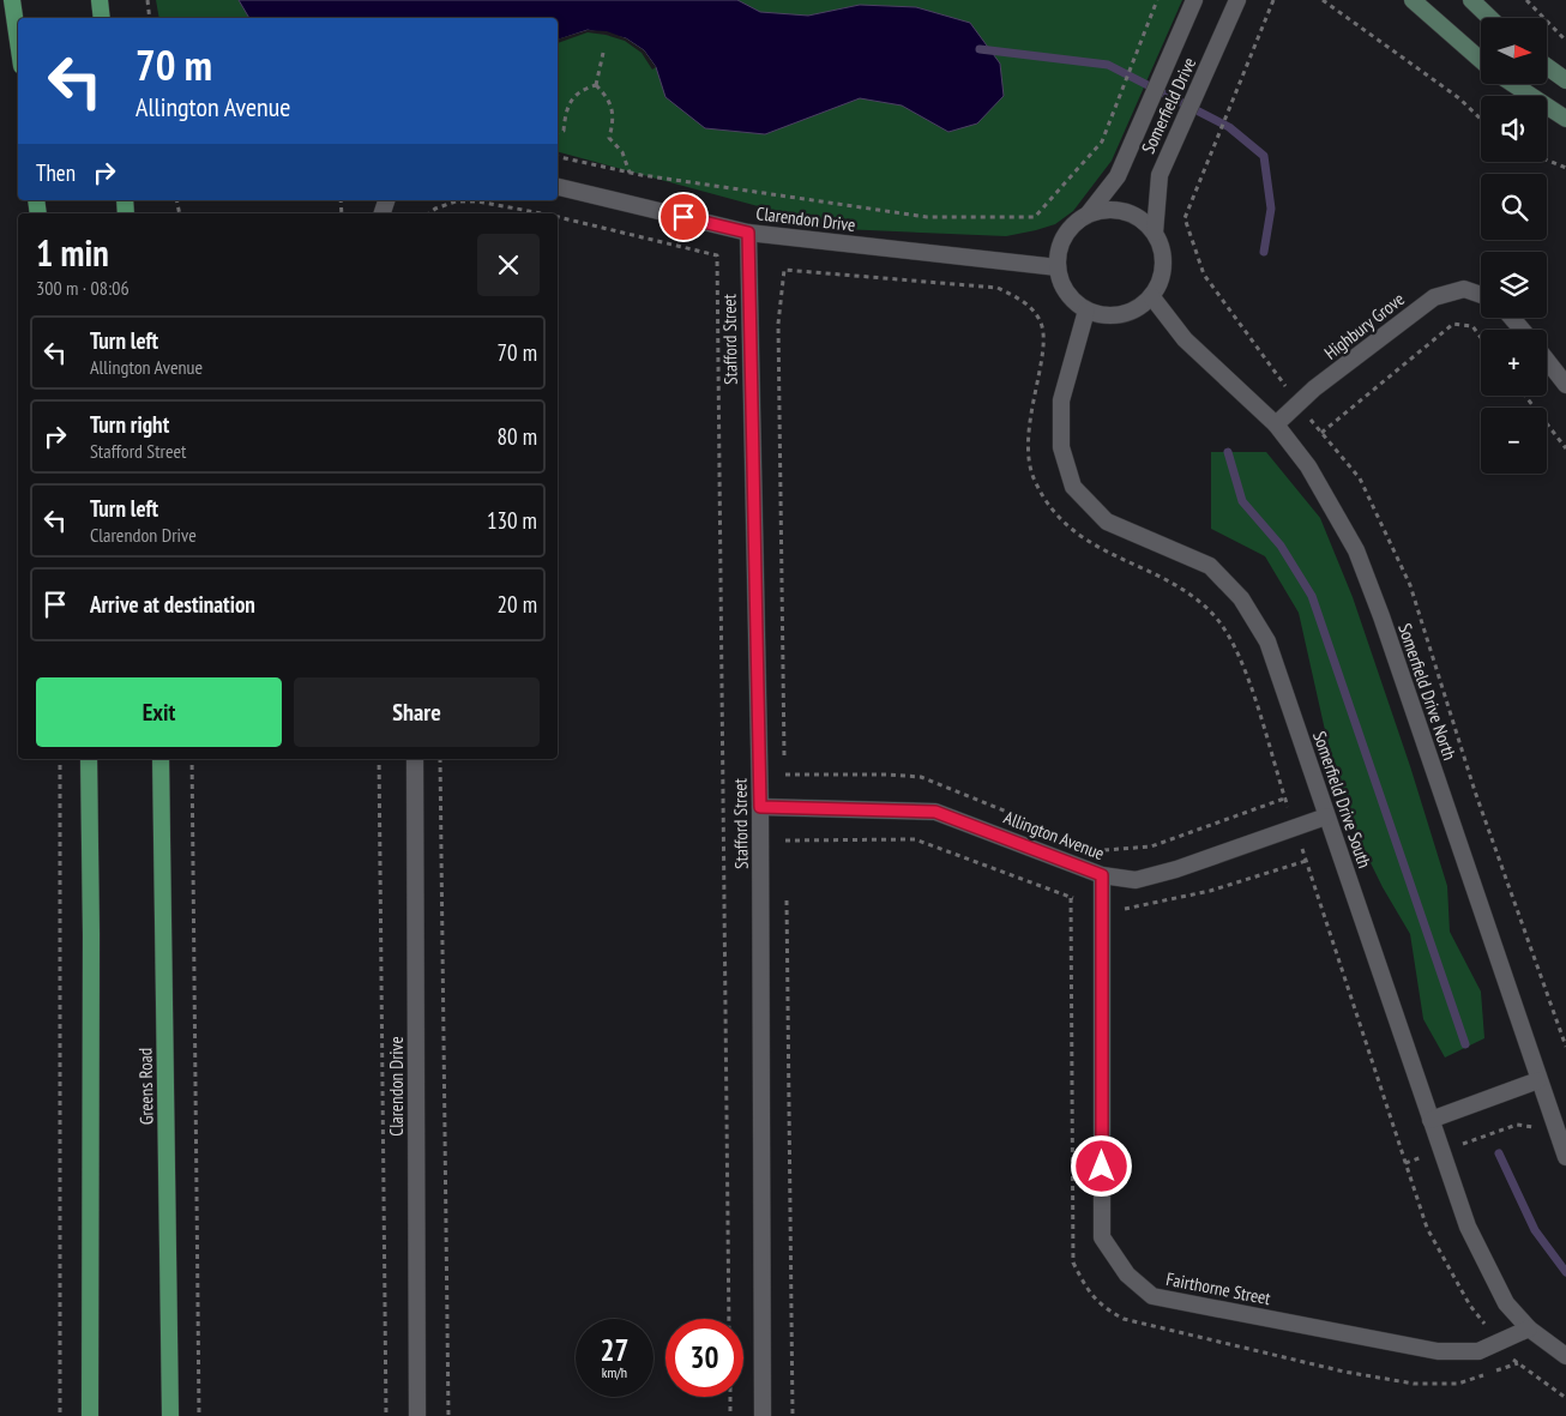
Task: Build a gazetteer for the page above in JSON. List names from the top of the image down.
{
  "streets": {
    "main road": ["Greens Road"],
    "street": [
      "Somerfield Drive",
      "Clarendon Drive",
      "Highbury Grove",
      "Stafford Street",
      "Somerfield Drive North",
      "Somerfield Drive South",
      "Allington Avenue",
      "Fairthorne Street"
    ]
  },
  "crossings": [
    ["Somerfield Drive", "Clarendon Drive"],
    ["Somerfield Drive", "Somerfield Drive North"],
    ["Somerfield Drive", "Somerfield Drive South"],
    ["Clarendon Drive", "Stafford Street"],
    ["Clarendon Drive", "Somerfield Drive North"],
    ["Clarendon Drive", "Somerfield Drive South"],
    ["Highbury Grove", "Somerfield Drive North"],
    ["Stafford Street", "Allington Avenue"],
    ["Somerfield Drive North", "Somerfield Drive South"],
    ["Somerfield Drive South", "Allington Avenue"],
    ["Somerfield Drive South", "Fairthorne Street"],
    ["Allington Avenue", "Fairthorne Street"]
  ],
  "north": "right",
  "page": {
    "map_buttons": ["+", "−"],
    "turn": ["70 m", "Allington Avenue"],
    "then": "Then",
    "heading": ["1 min", "300 m · 08:06"],
    "list": [
      {
        "name": "Turn left",
        "note": "Allington Avenue",
        "value": "70 m"
      },
      {
        "name": "Turn right",
        "note": "Stafford Street",
        "value": "80 m"
      },
      {
        "name": "Turn left",
        "note": "Clarendon Drive",
        "value": "130 m"
      },
      {
        "name": "Arrive at destination",
        "value": "20 m"
      }
    ],
    "buttons": ["Exit", "Share"],
    "speed": "27 km/h",
    "limit": "30"
  }
}
